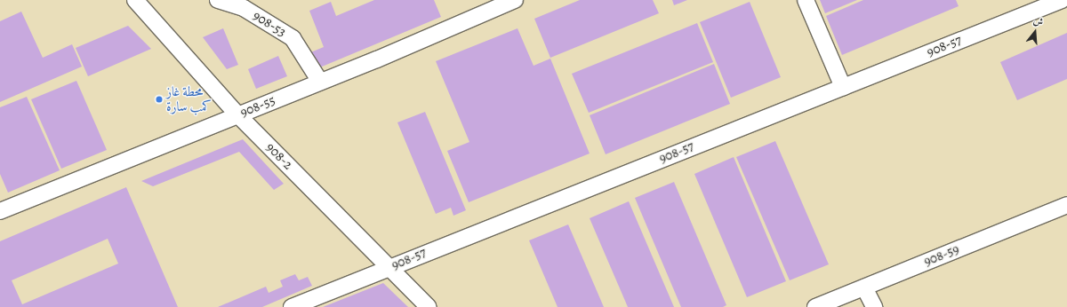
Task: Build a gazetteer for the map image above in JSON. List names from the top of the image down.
{
  "streets": {
    "street": [
      "908-53",
      "908-57",
      "908-55",
      "908-2",
      "908-59"
    ]
  },
  "crossings": [
    ["908-53", "908-55"],
    ["908-57", "908-2"],
    ["908-55", "908-2"]
  ],
  "places": ["محطة غاز كمب سارة"],
  "north": "top"
}
